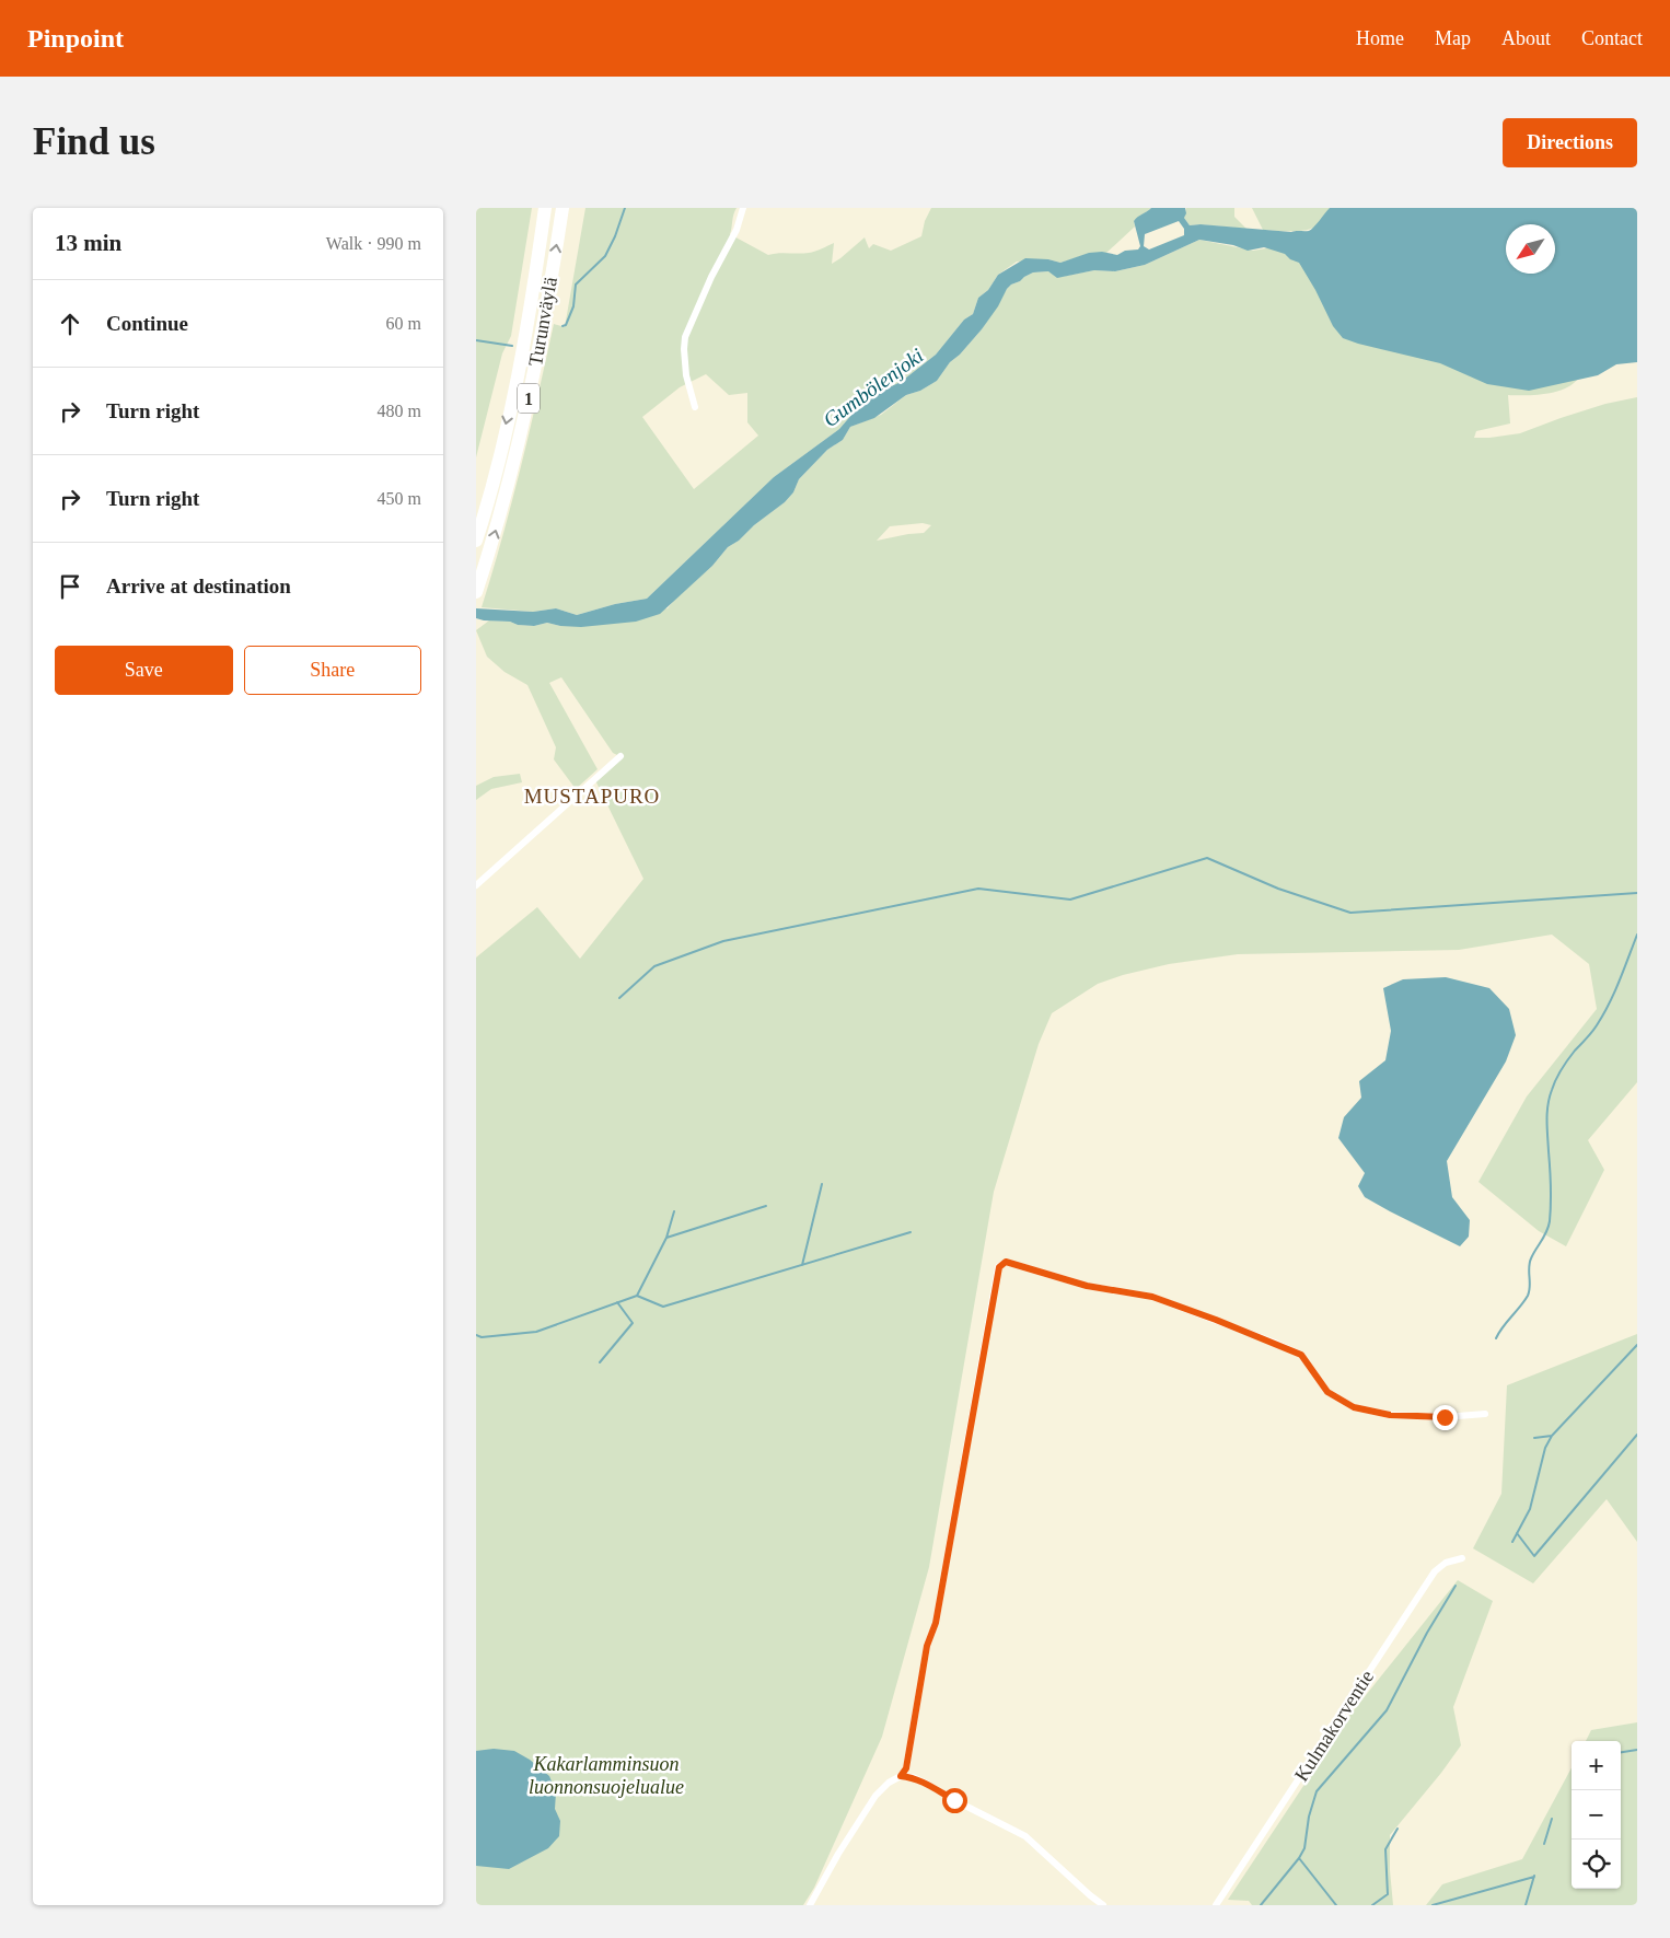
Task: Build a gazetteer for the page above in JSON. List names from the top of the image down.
{
  "streets": {
    "highway": ["Turunväylä", "1"],
    "street": ["Kulmakorventie"]
  },
  "districts": ["MUSTAPURO"],
  "water": ["Gumbölenjoki"],
  "parks": ["Kakarlamminsuon luonnonsuojelualue"],
  "north": "bottom left",
  "page": {
    "header": "Pinpoint",
    "nav": [
      "Home",
      "Map",
      "About",
      "Contact"
    ],
    "buttons": [
      "Directions",
      ["Save", "Share"]
    ],
    "title": "Find us",
    "heading": ["13 min", "Walk · 990 m"],
    "list": [
      ["Continue", "60 m"],
      ["Turn right", "480 m"],
      ["Turn right", "450 m"],
      "Arrive at destination"
    ],
    "map_buttons": ["+", "−"]
  }
}
